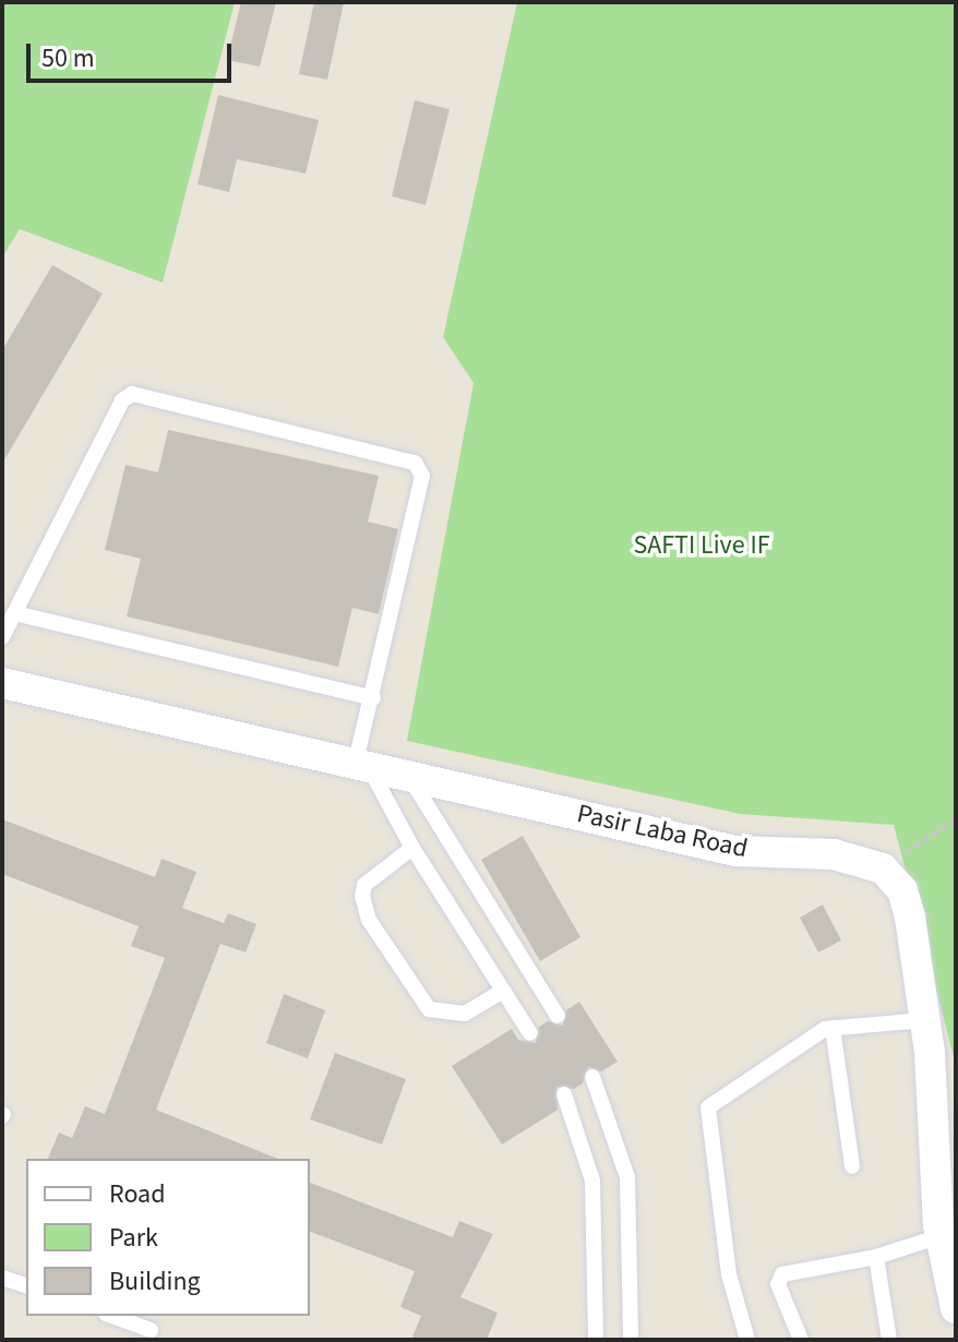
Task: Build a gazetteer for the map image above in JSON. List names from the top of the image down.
{
  "streets": {
    "street": ["Pasir Laba Road"]
  },
  "parks": ["SAFTI Live IF"],
  "legend": ["Road", "Park", "Building"],
  "scale_bar": "50 m"
}
